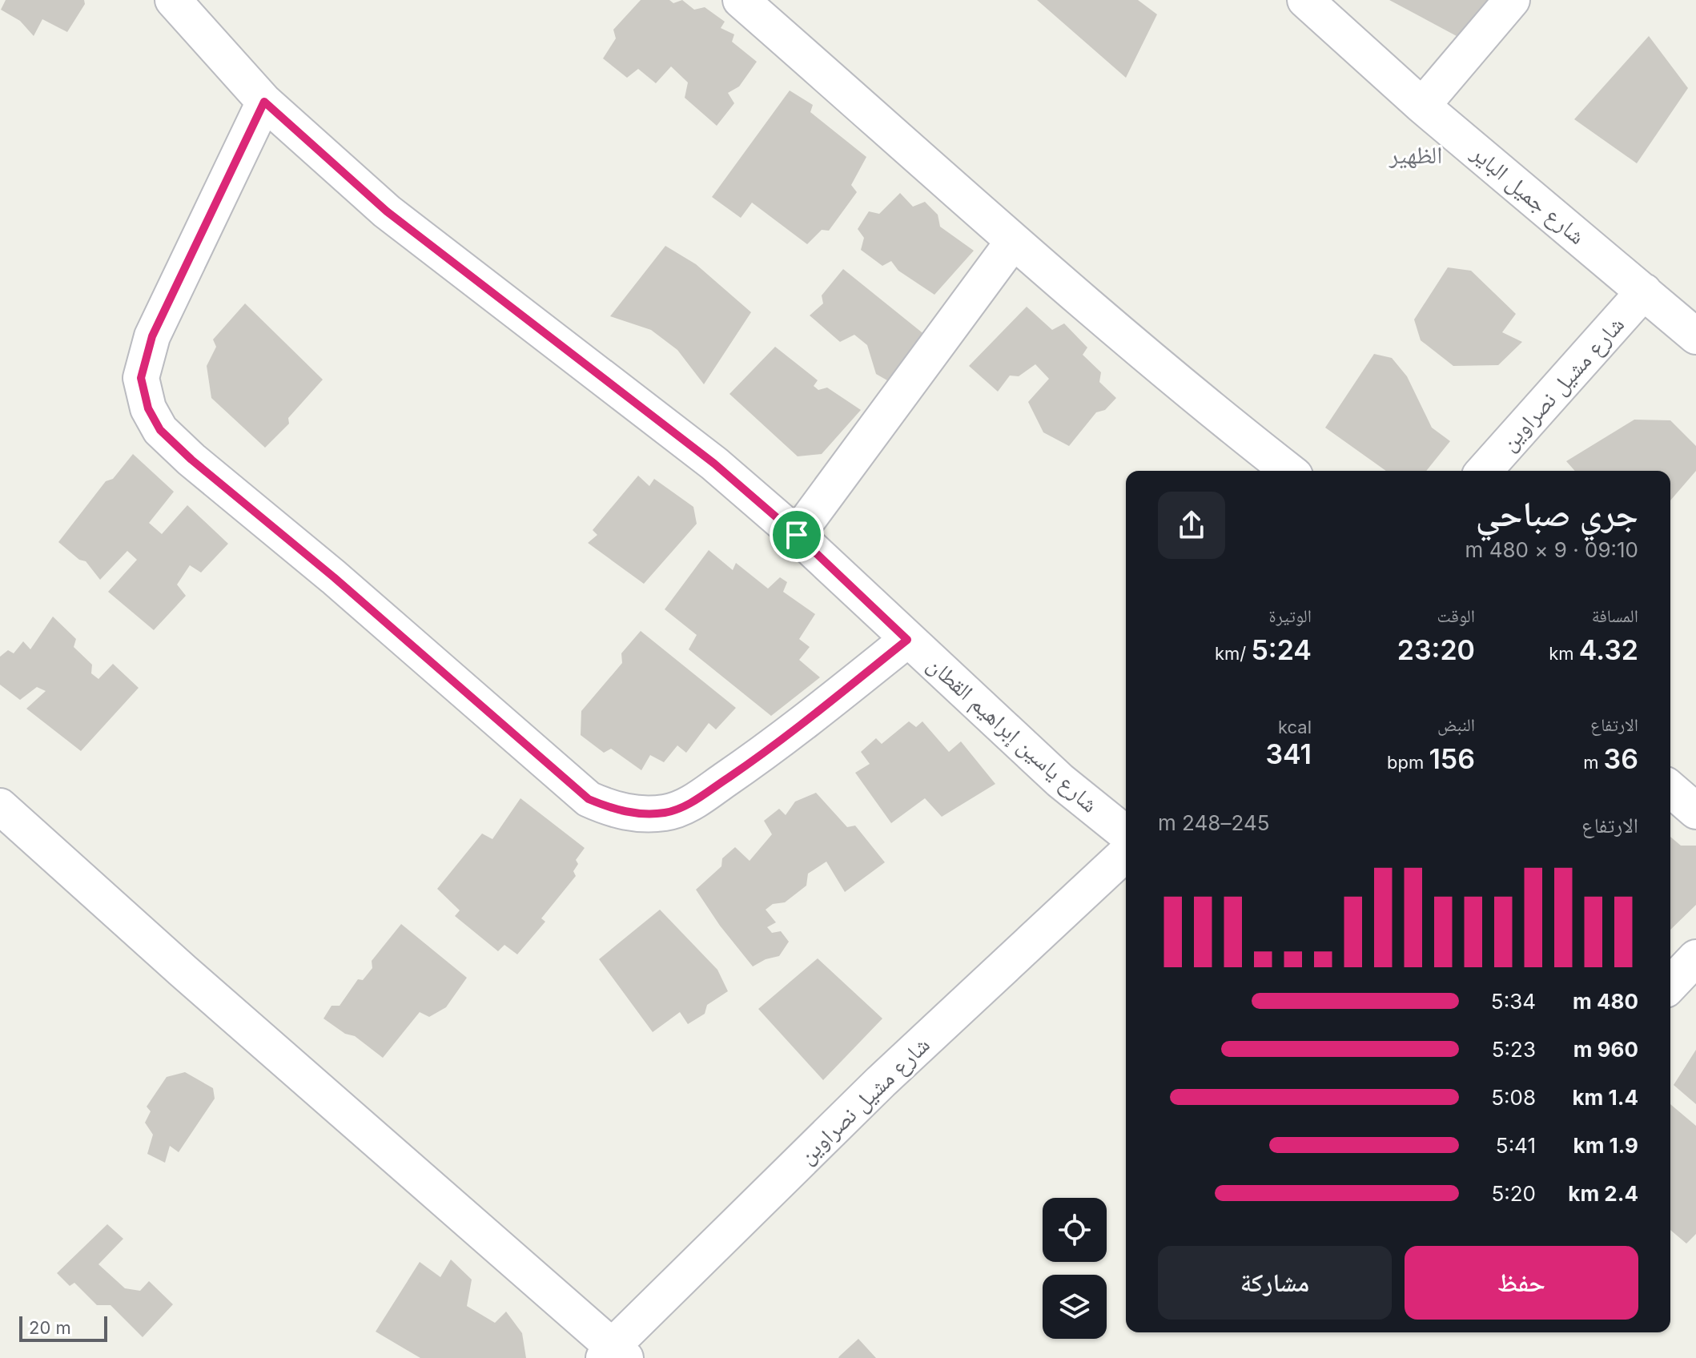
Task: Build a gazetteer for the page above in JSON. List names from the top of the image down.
{
  "streets": {
    "street": ["شارع جميل الباير", "شارع مشيل نصراوين", "شارع ياسين إبراهيم القطان"]
  },
  "crossings": [
    ["شارع جميل الباير", "شارع مشيل نصراوين"]
  ],
  "districts": ["الظهير"],
  "scale_bar": "20 m",
  "page": {
    "heading": ["جري صباحي", "09:10 · 9 × 480 m"],
    "stats": [
      ["المسافة", "4.32 km"],
      ["الوقت", "23:20"],
      ["الوتيرة", "5:24 /km"],
      ["الارتفاع", "36 m"],
      ["النبض", "156 bpm"],
      ["kcal", "341"]
    ],
    "chart": ["الارتفاع", "245–248 m"],
    "list": [
      {
        "name": "480 m",
        "note": "5:34"
      },
      {
        "name": "960 m",
        "note": "5:23"
      },
      {
        "name": "1.4 km",
        "note": "5:08"
      },
      {
        "name": "1.9 km",
        "note": "5:41"
      },
      {
        "name": "2.4 km",
        "note": "5:20"
      }
    ],
    "buttons": ["حفظ", "مشاركة"],
    "scale": "20 m"
  }
}
